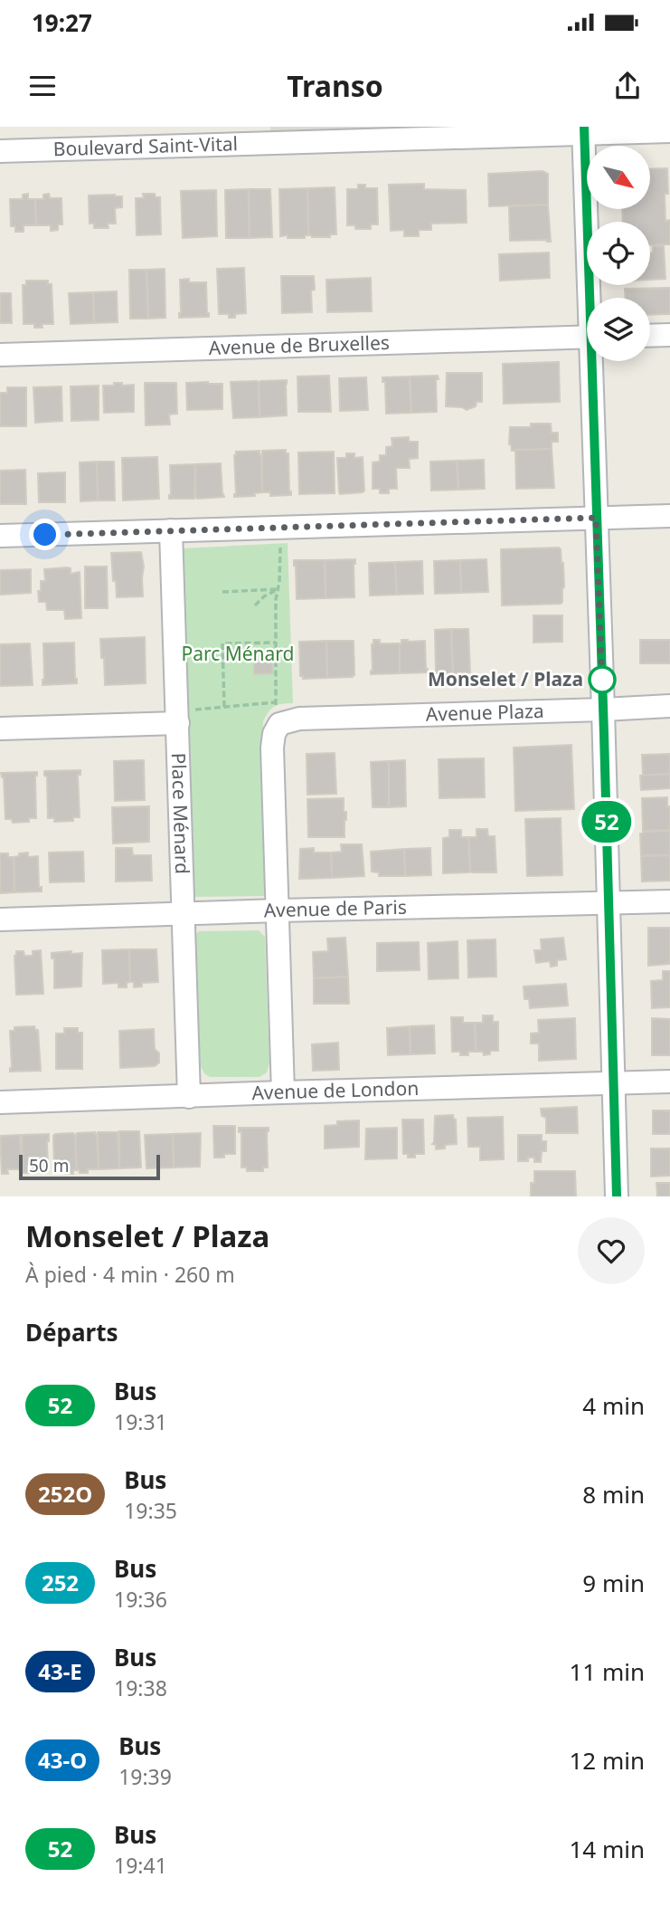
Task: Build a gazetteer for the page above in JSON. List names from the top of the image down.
{
  "streets": {
    "street": [
      "Boulevard Saint-Vital",
      "Avenue de Bruxelles",
      "Avenue Plaza",
      "Place Ménard",
      "Avenue de Paris",
      "Avenue de London"
    ]
  },
  "crossings": [
    ["Place Ménard", "Avenue de Paris"],
    ["Place Ménard", "Avenue de London"]
  ],
  "parks": ["Parc Ménard"],
  "places": ["Monselet / Plaza"],
  "lines": ["bus line 52"],
  "scale_bar": "50 m",
  "north": "bottom right",
  "page": {
    "status": "19:27",
    "header": "Transo",
    "on_map": "52",
    "scale": "50 m",
    "heading": [
      ["Monselet / Plaza", "À pied · 4 min · 260 m"],
      "Départs"
    ],
    "list": [
      {
        "mark": "52",
        "name": "Bus",
        "note": "19:31",
        "value": "4 min"
      },
      {
        "mark": "252O",
        "name": "Bus",
        "note": "19:35",
        "value": "8 min"
      },
      {
        "mark": "252",
        "name": "Bus",
        "note": "19:36",
        "value": "9 min"
      },
      {
        "mark": "43-E",
        "name": "Bus",
        "note": "19:38",
        "value": "11 min"
      },
      {
        "mark": "43-O",
        "name": "Bus",
        "note": "19:39",
        "value": "12 min"
      },
      {
        "mark": "52",
        "name": "Bus",
        "note": "19:41",
        "value": "14 min"
      }
    ]
  }
}
